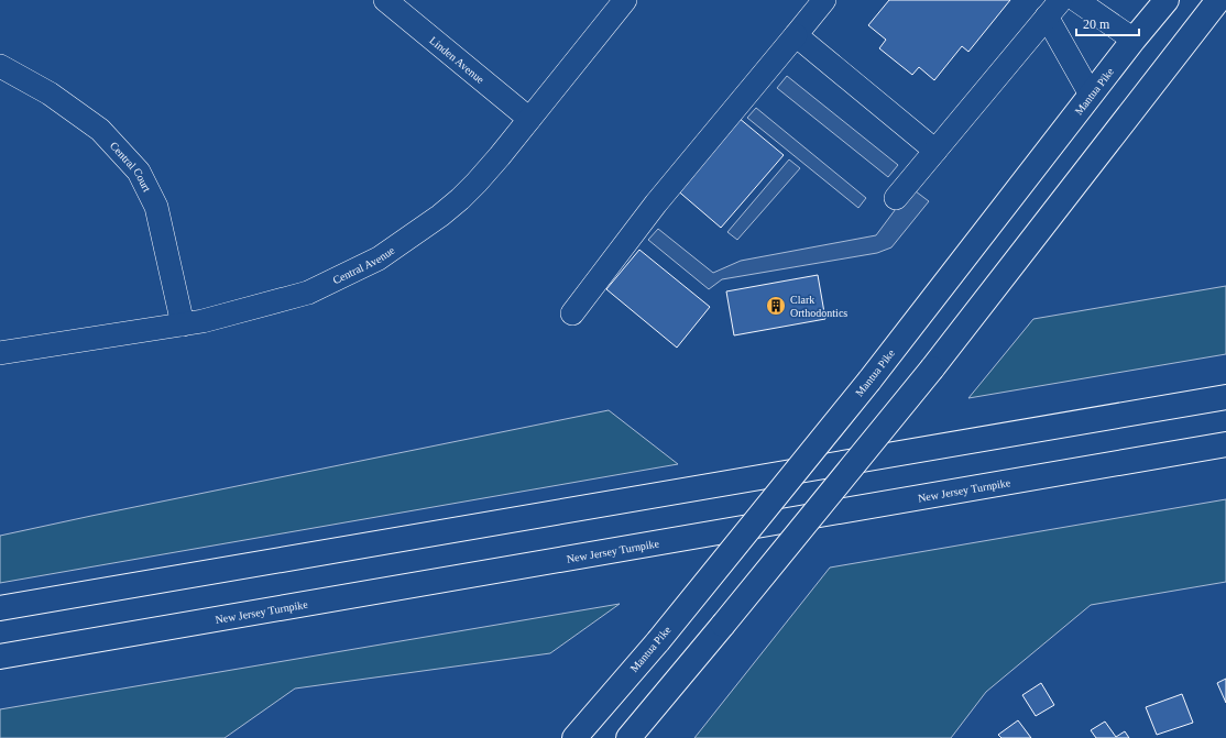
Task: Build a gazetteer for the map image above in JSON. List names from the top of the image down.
{
  "streets": {
    "main road": ["Mantua Pike", "New Jersey Turnpike"],
    "street": ["Linden Avenue", "Central Court", "Central Avenue"]
  },
  "crossings": [
    ["Linden Avenue", "Central Avenue"],
    ["Central Court", "Central Avenue"]
  ],
  "places": {
    "building": ["Clark Orthodontics"]
  },
  "scale_bar": "20 m"
}
